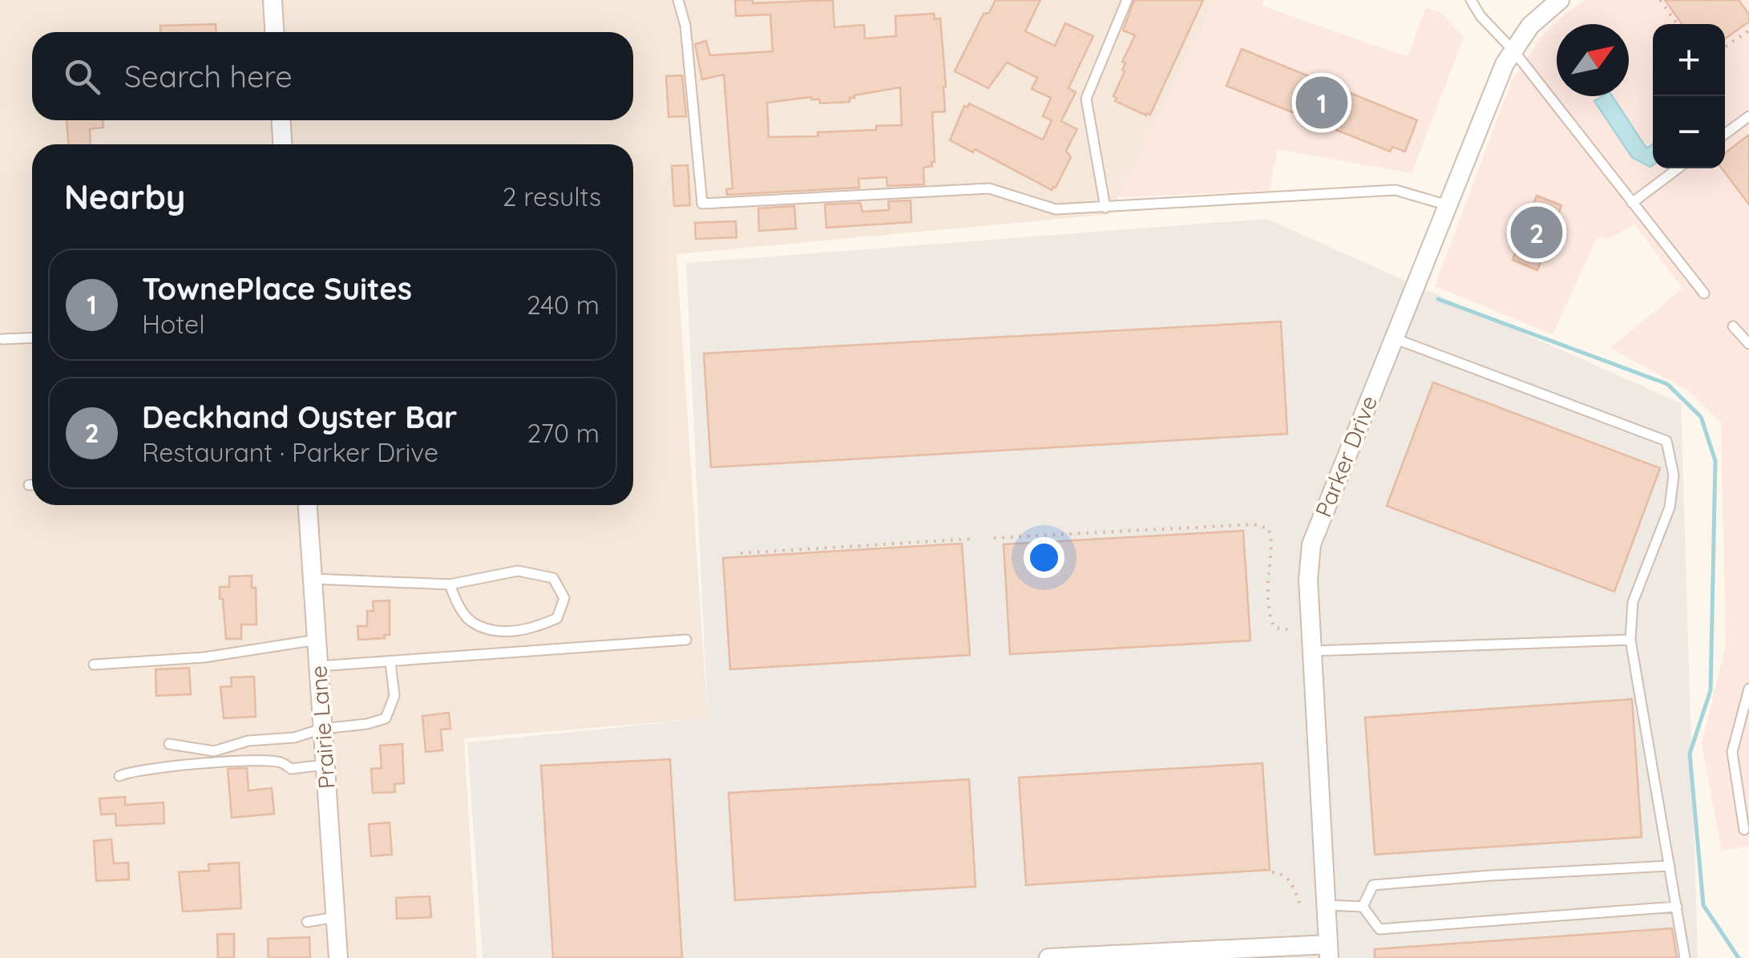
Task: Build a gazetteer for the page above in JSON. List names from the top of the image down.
{
  "streets": {
    "street": ["Parker Drive", "Prairie Lane"]
  },
  "north": "top right",
  "page": {
    "map_buttons": ["+", "−"],
    "search": "Search here",
    "pins": ["1", "2"],
    "heading": ["Nearby", "2 results"],
    "list": [
      {
        "mark": "1",
        "name": "TownePlace Suites",
        "note": "Hotel",
        "value": "240 m"
      },
      {
        "mark": "2",
        "name": "Deckhand Oyster Bar",
        "note": "Restaurant · Parker Drive",
        "value": "270 m"
      }
    ]
  }
}
